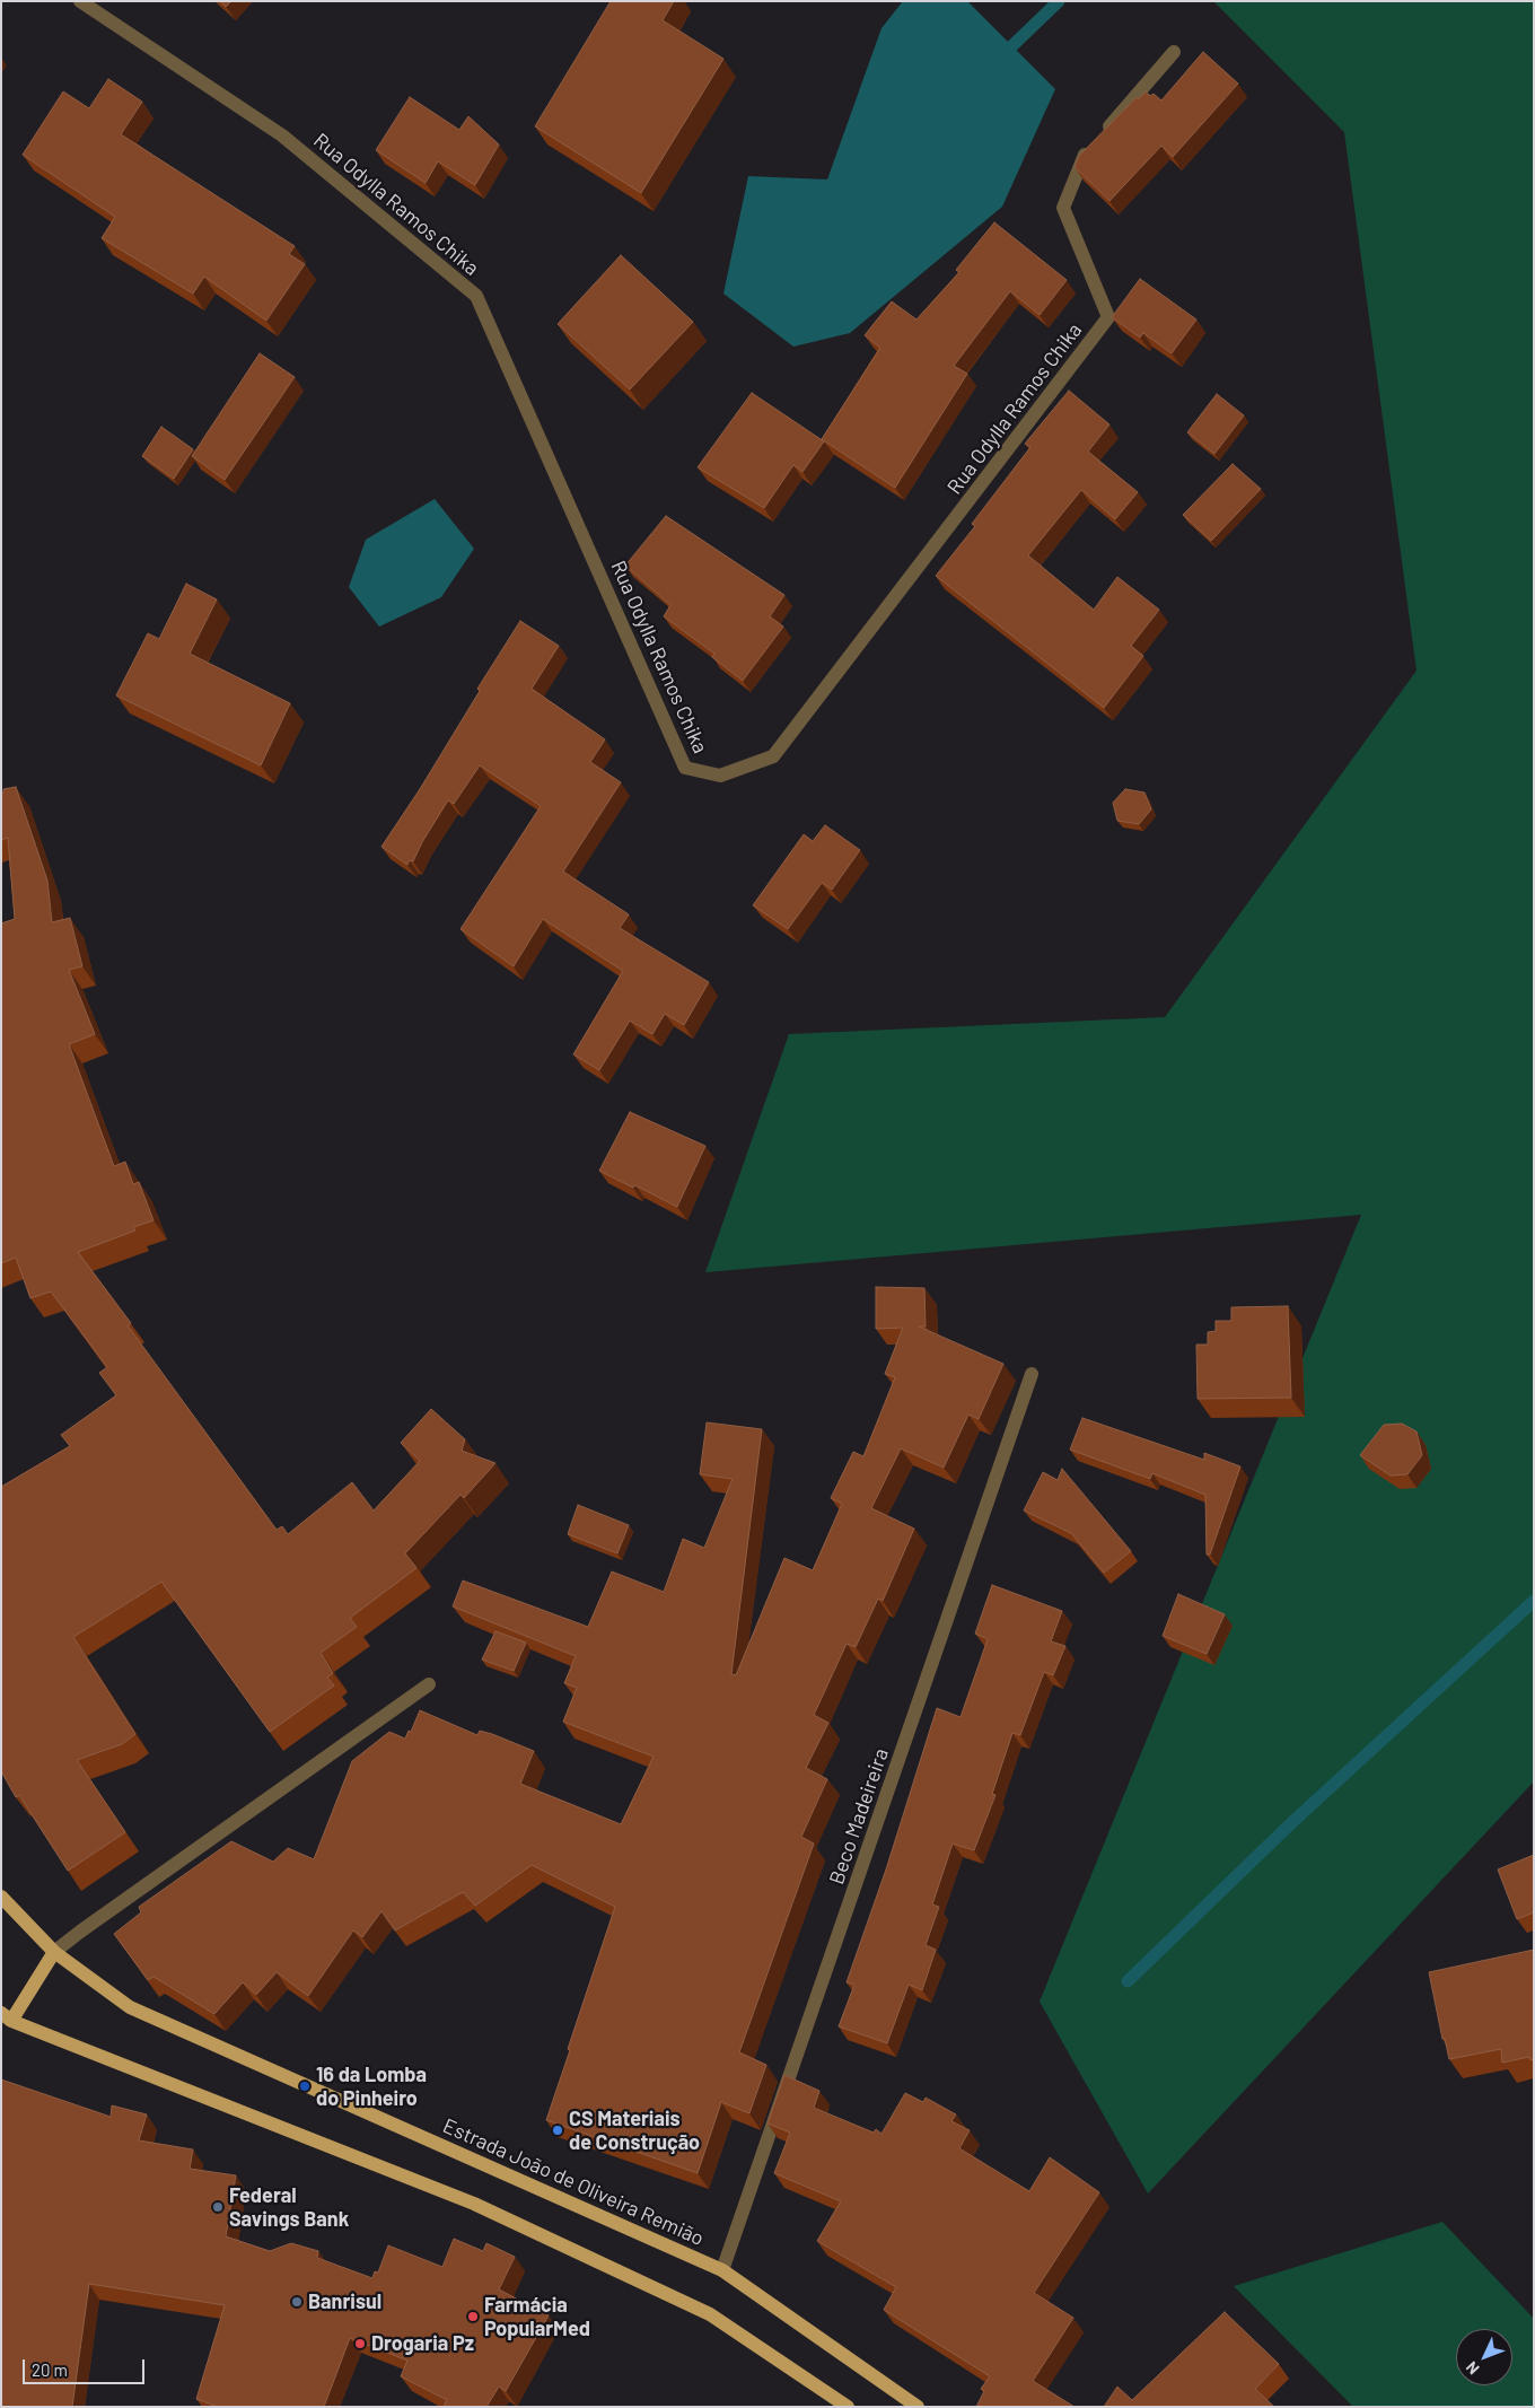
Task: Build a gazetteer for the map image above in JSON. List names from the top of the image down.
{
  "streets": {
    "main road": ["Estrada João de Oliveira Remião"],
    "street": ["Rua Odylla Ramos Chika", "Beco Madeireira"]
  },
  "crossings": [
    ["Beco Madeireira", "Estrada João de Oliveira Remião"]
  ],
  "places": [
    "16 da Lomba do Pinheiro",
    "CS Materiais de Construção",
    "Federal Savings Bank",
    "Banrisul",
    "Farmácia PopularMed",
    "Drogaria Pz"
  ],
  "scale_bar": "20 m",
  "north": "bottom left"
}
